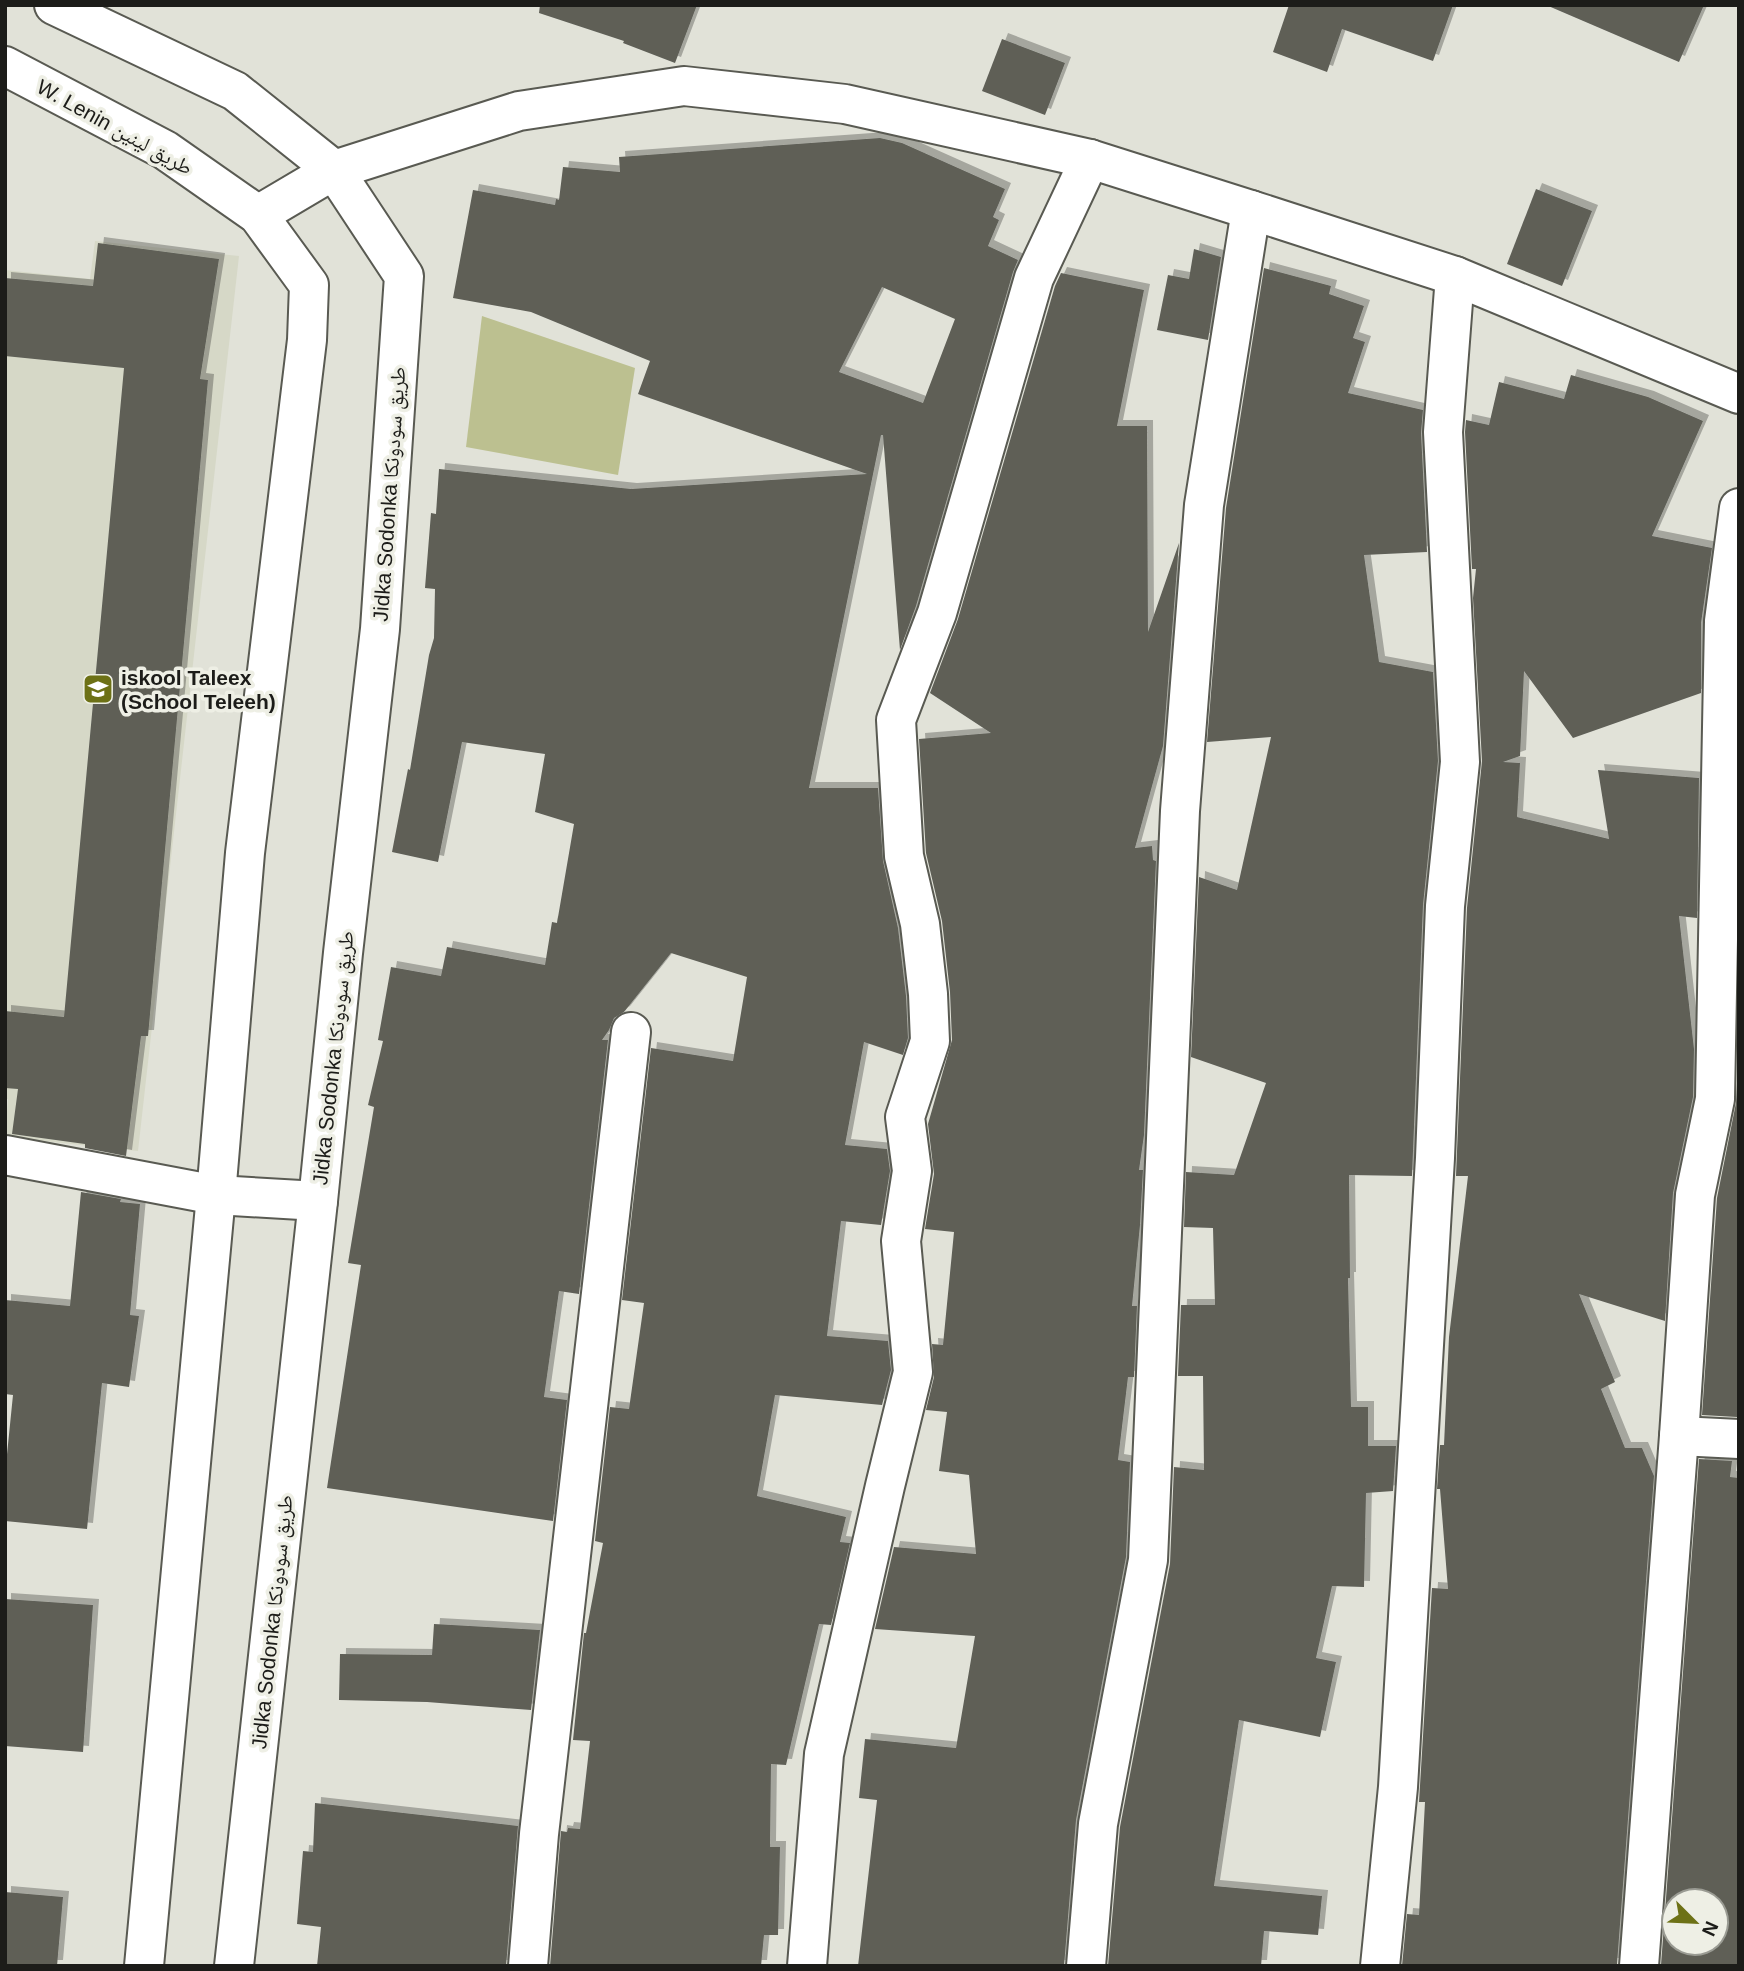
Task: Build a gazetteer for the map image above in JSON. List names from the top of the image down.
{
  "streets": {
    "street": ["W. Lenin طريق لينين", "Jidka Sodonka طريق سودونكا"]
  },
  "places": {
    "school or university": ["iskool Taleex (School Teleeh)"]
  },
  "north": "bottom right"
}
